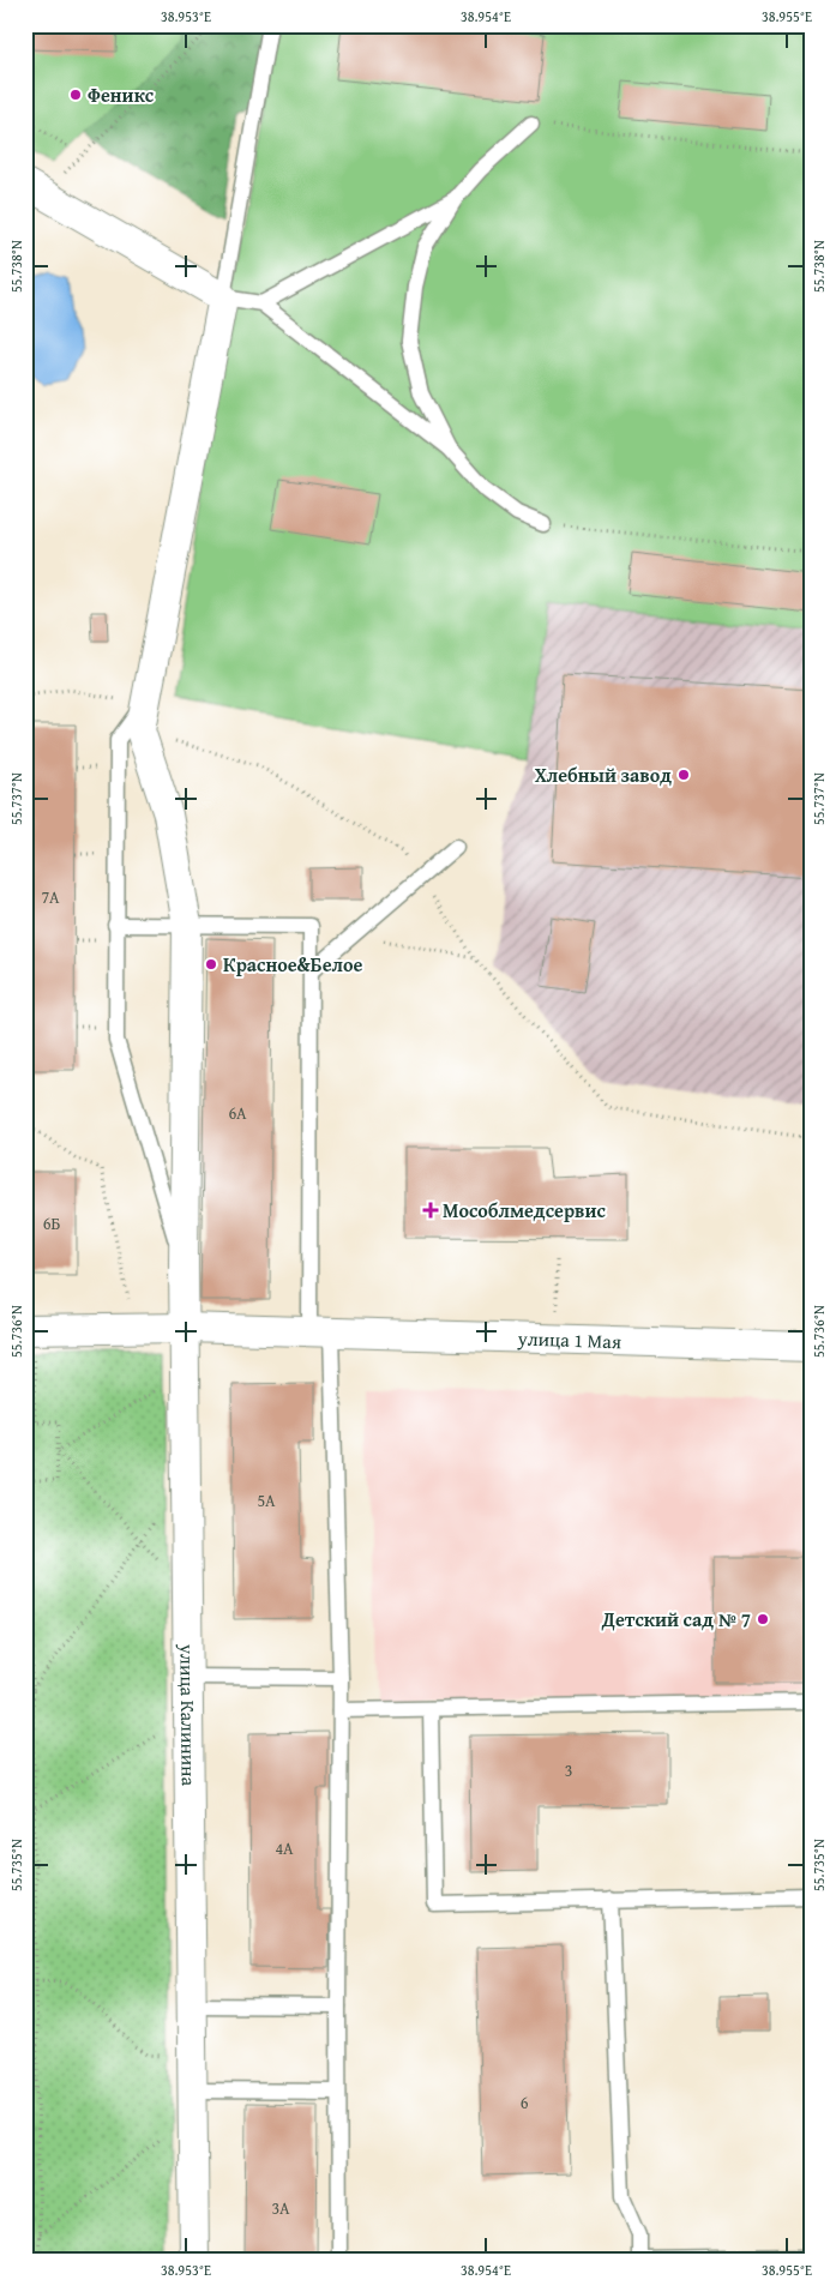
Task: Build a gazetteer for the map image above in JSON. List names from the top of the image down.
{
  "streets": {
    "street": ["улица 1 Мая", "улица Калинина"]
  },
  "crossings": [
    ["улица 1 Мая", "улица Калинина"]
  ],
  "places": {
    "other": [
      "Феникс",
      "Хлебный завод",
      "Красное&Белое",
      "Детский сад № 7"
    ],
    "health": ["Мособлмедсервис"]
  },
  "house_numbers": [
    "7А",
    "6А",
    "6Б",
    "5А",
    "3",
    "4А",
    "6",
    "3А"
  ],
  "coordinates": [
    "38.953°E",
    "38.954°E",
    "38.955°E",
    "55.738°N",
    "55.737°N",
    "55.736°N",
    "55.735°N"
  ]
}
